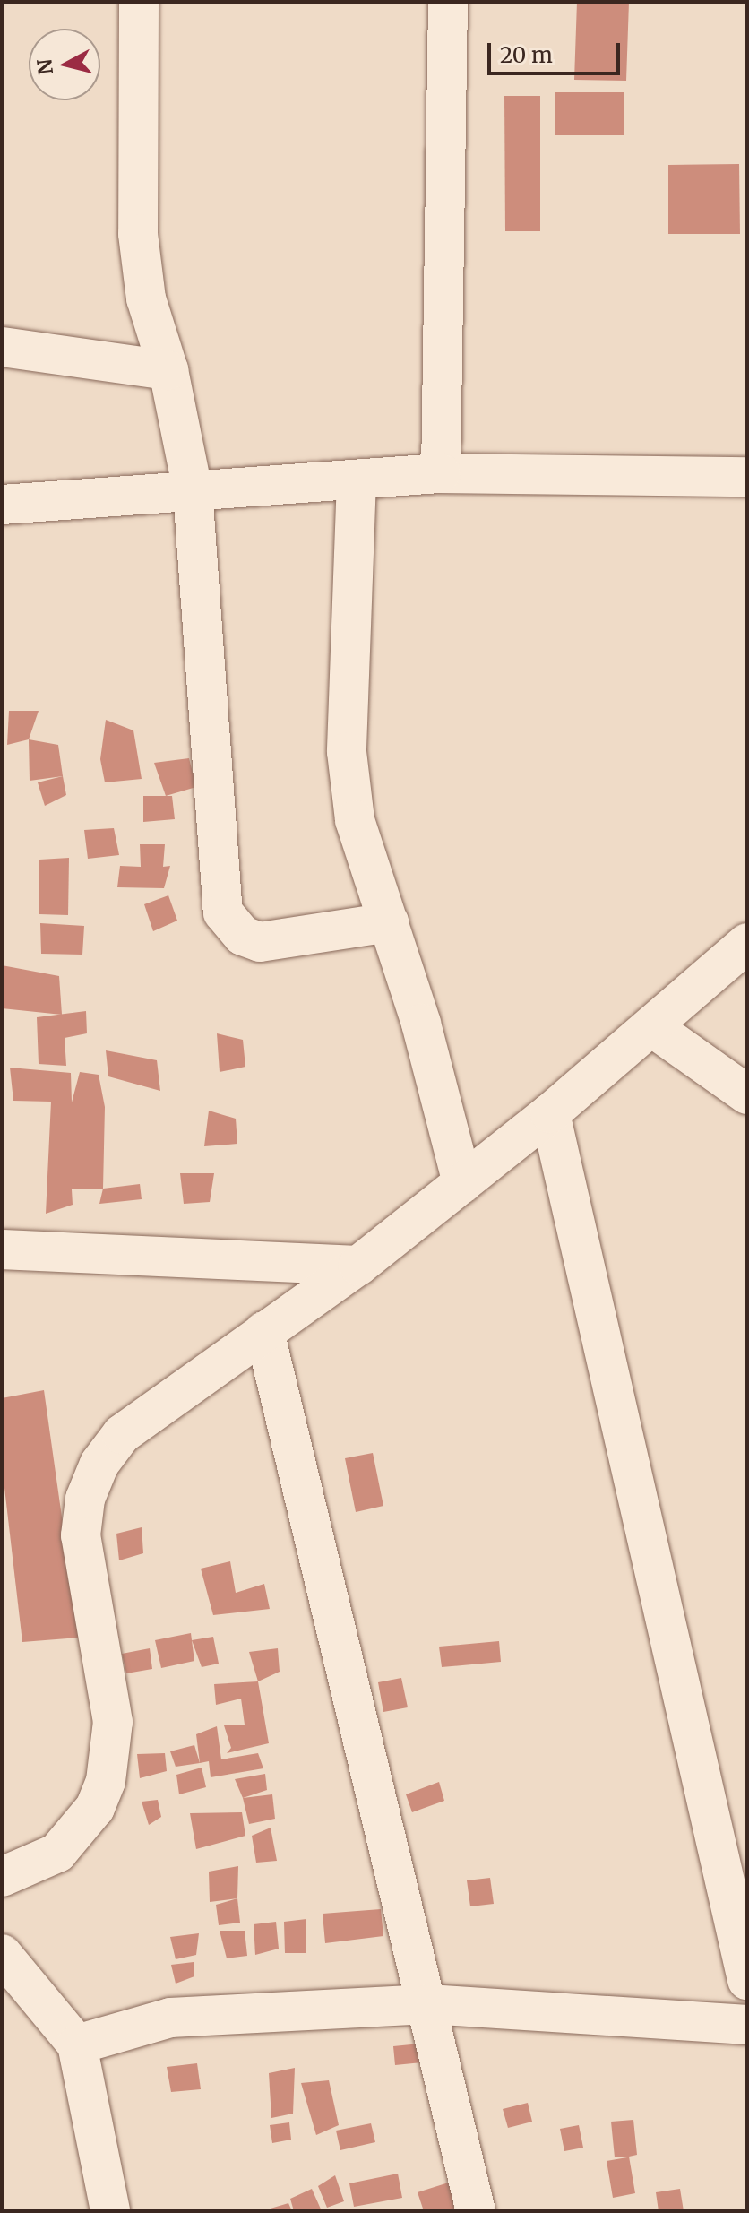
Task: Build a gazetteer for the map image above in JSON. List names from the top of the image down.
{
  "scale_bar": "20 m",
  "north": "left"
}
